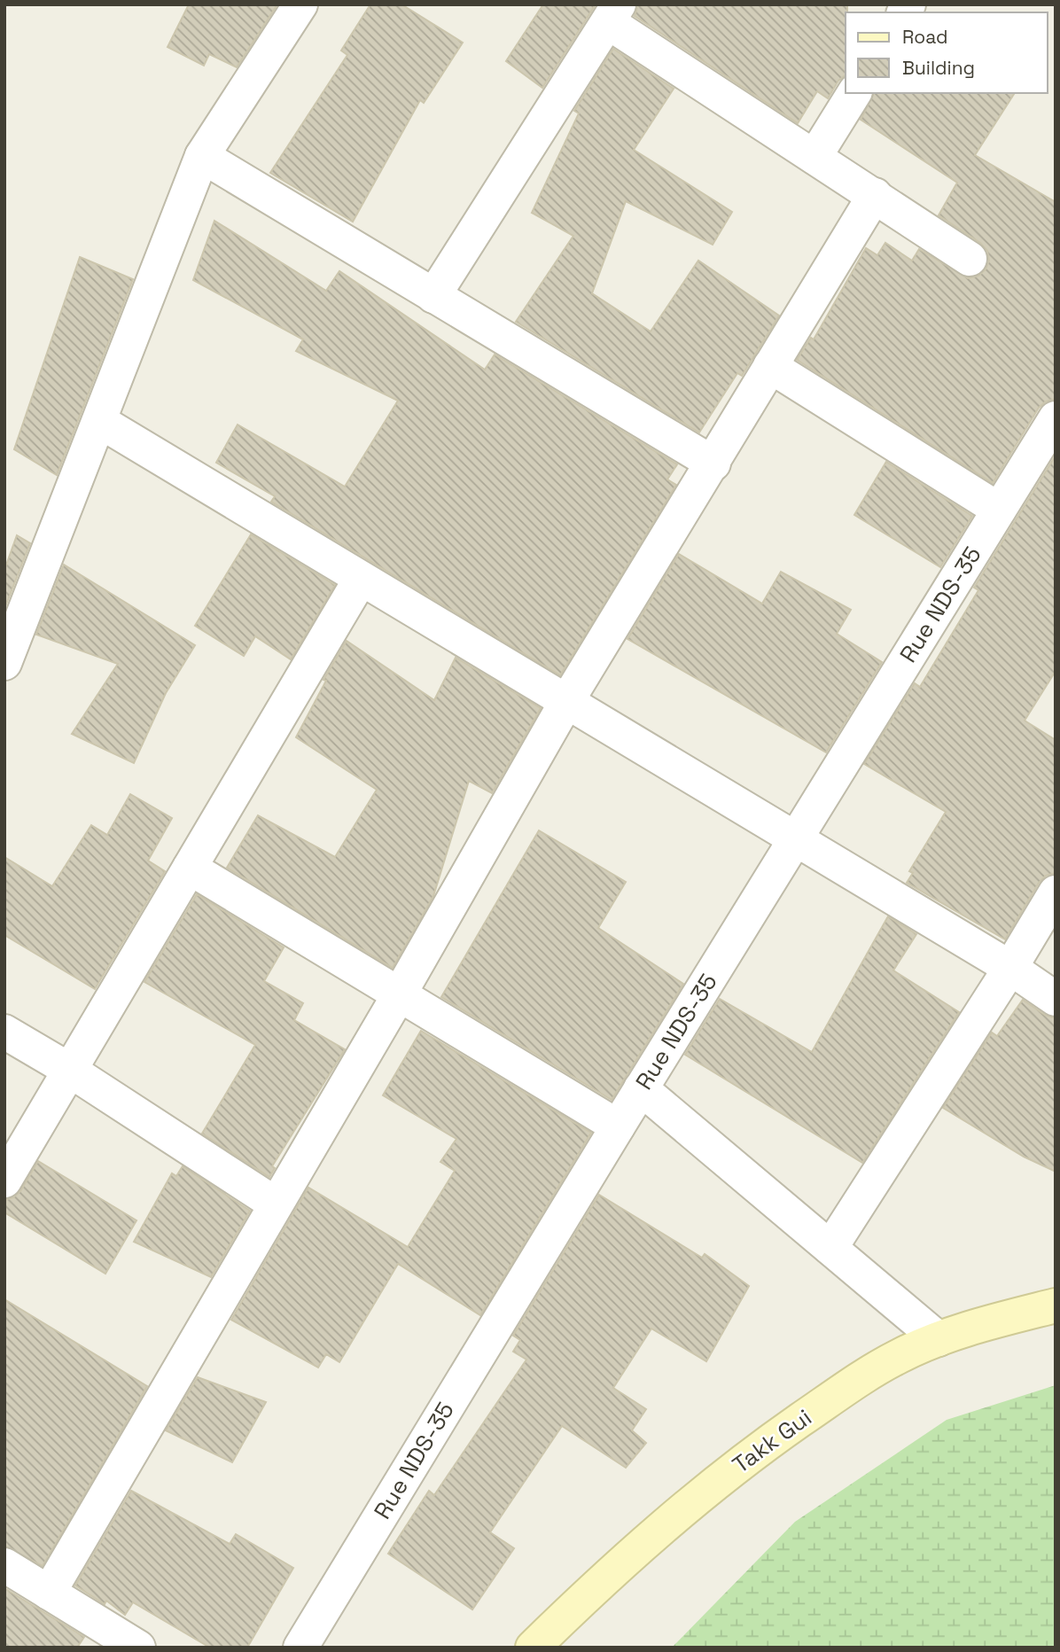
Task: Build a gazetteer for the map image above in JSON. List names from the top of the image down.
{
  "streets": {
    "street": ["Rue NDS-35", "Takk Gui"]
  },
  "legend": ["Road", "Building"]
}
